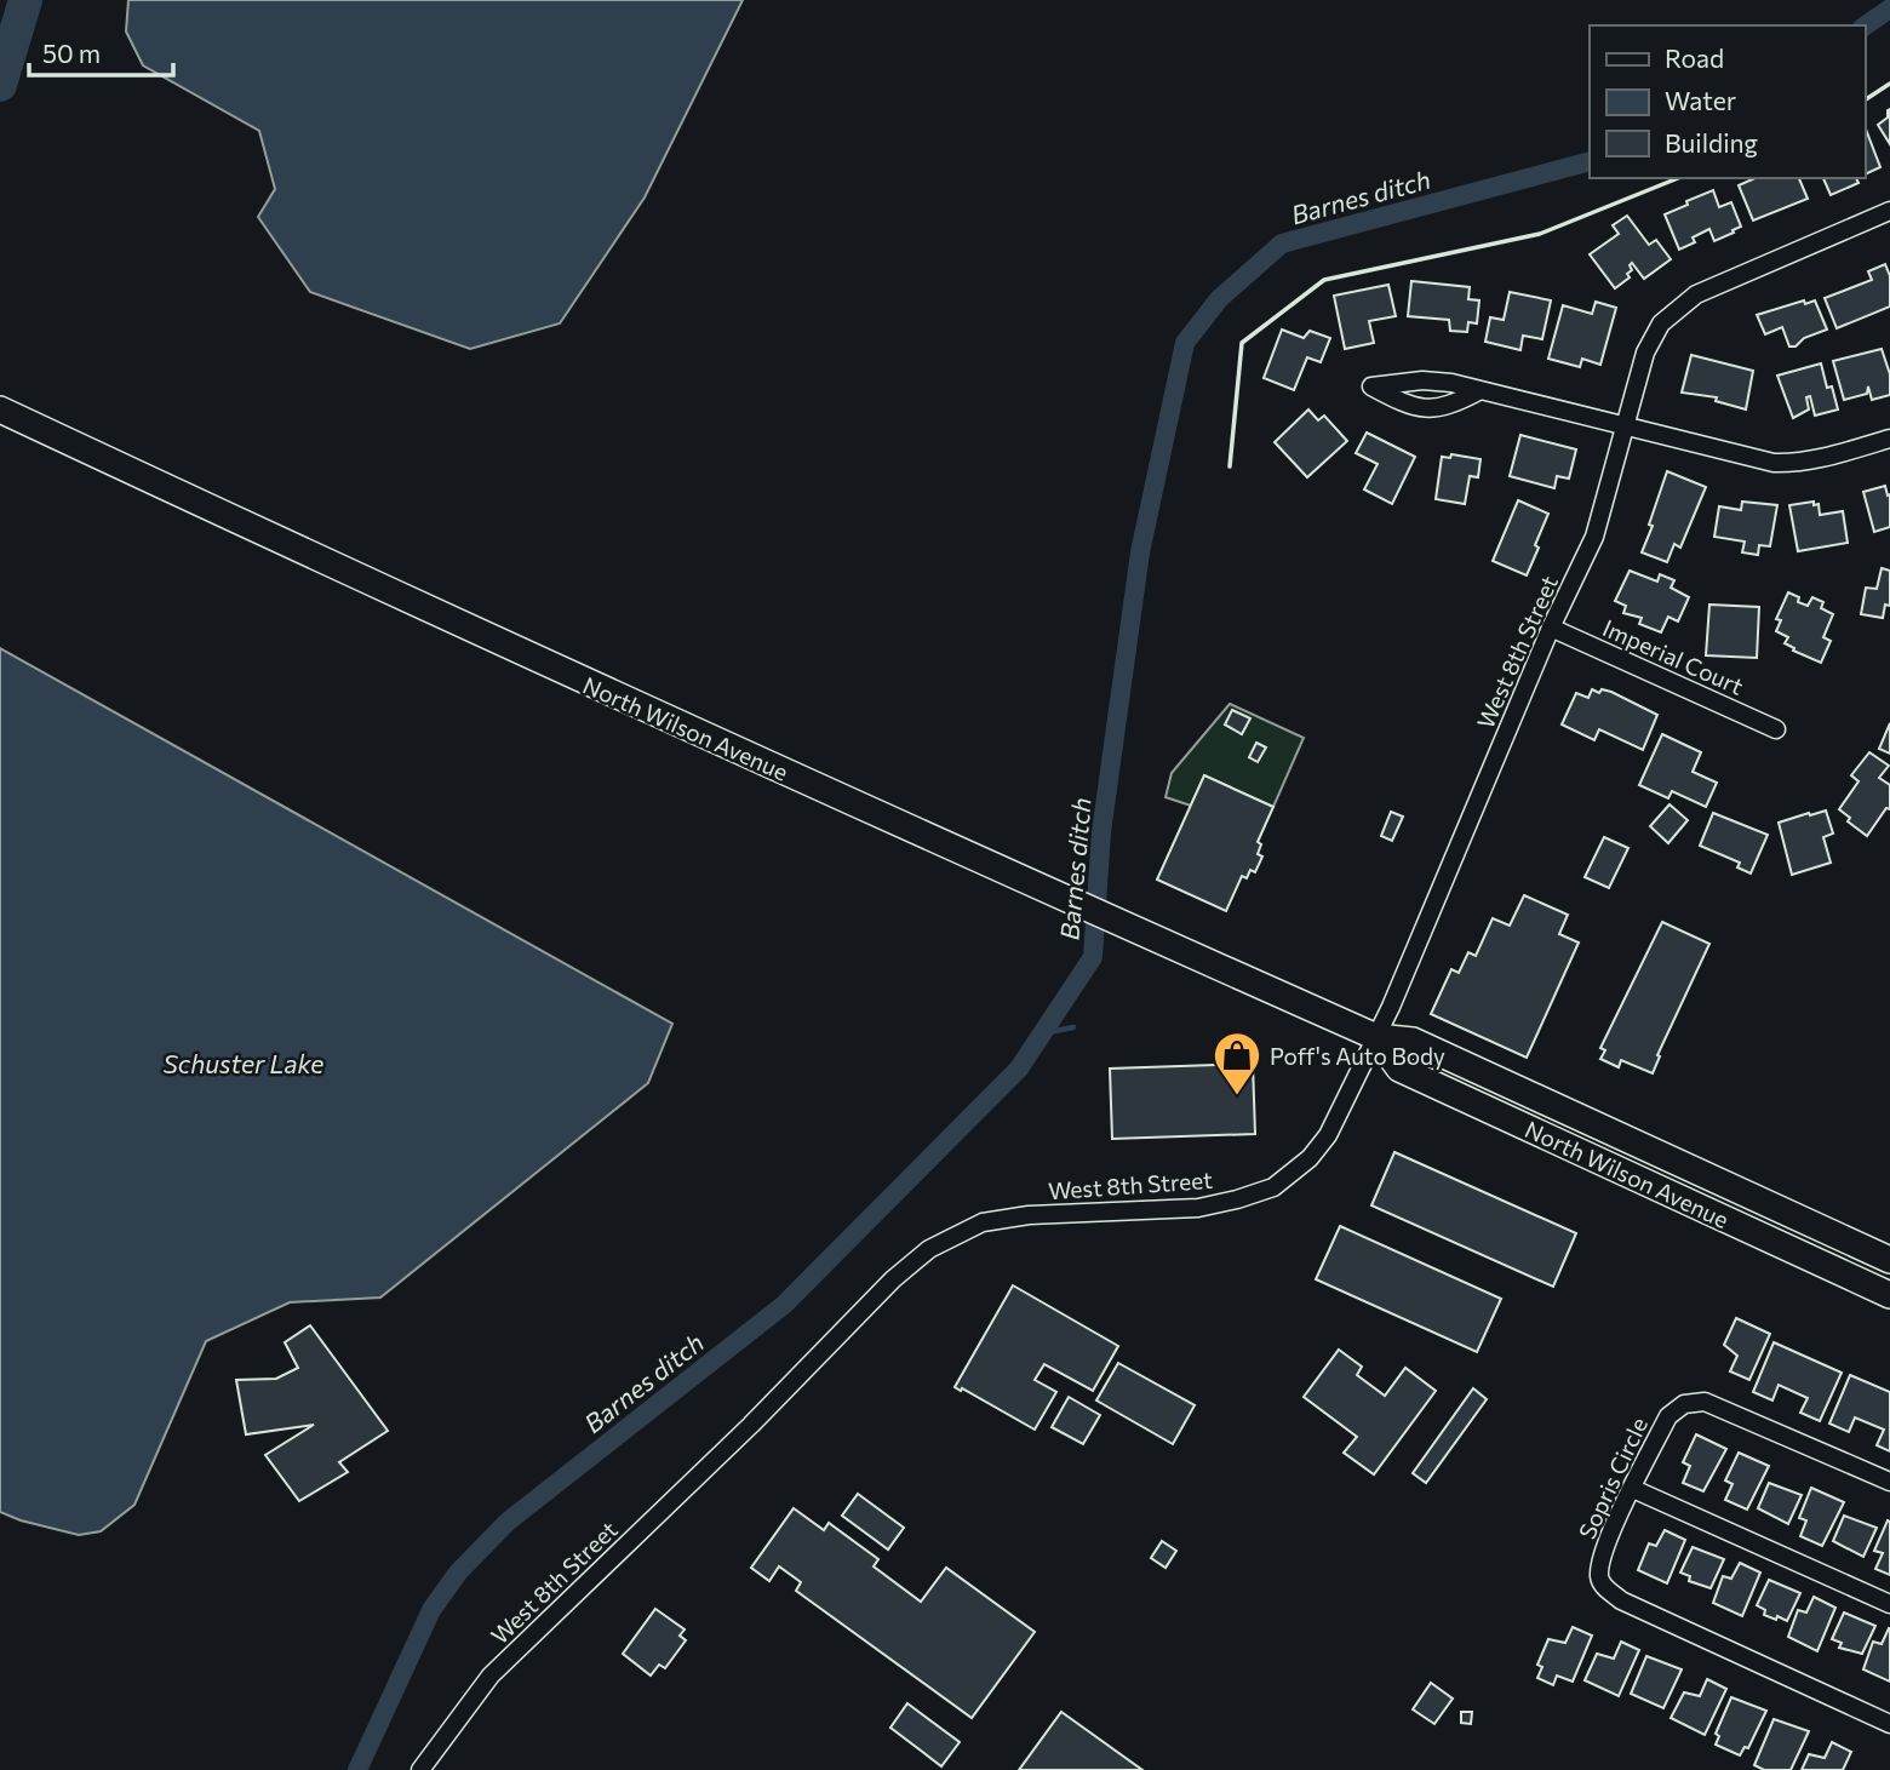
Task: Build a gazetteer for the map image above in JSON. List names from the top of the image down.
{
  "streets": {
    "main road": ["North Wilson Avenue"],
    "street": ["West 8th Street", "Imperial Court", "Sopris Circle"]
  },
  "crossings": [
    ["West 8th Street", "Imperial Court"],
    ["West 8th Street", "North Wilson Avenue"]
  ],
  "water": ["Barnes ditch", "Schuster Lake"],
  "places": {
    "shop": ["Poff's Auto Body"]
  },
  "legend": ["Road", "Water", "Building"],
  "scale_bar": "50 m"
}
